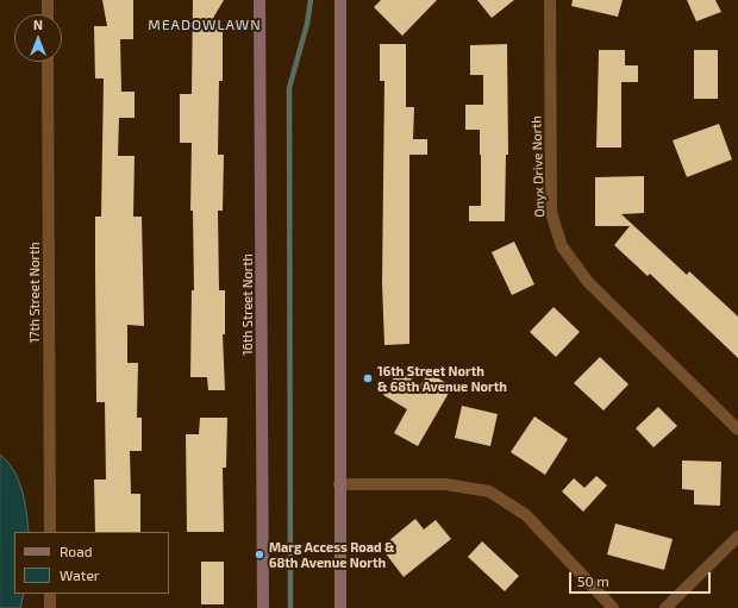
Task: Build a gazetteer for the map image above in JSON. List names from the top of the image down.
{
  "streets": {
    "street": ["Onyx Drive North", "17th Street North", "16th Street North"]
  },
  "districts": ["MEADOWLAWN"],
  "places": ["16th Street North & 68th Avenue North", "Marg Access Road & 68th Avenue North"],
  "legend": ["Road", "Water"],
  "scale_bar": "50 m",
  "north": "top"
}
